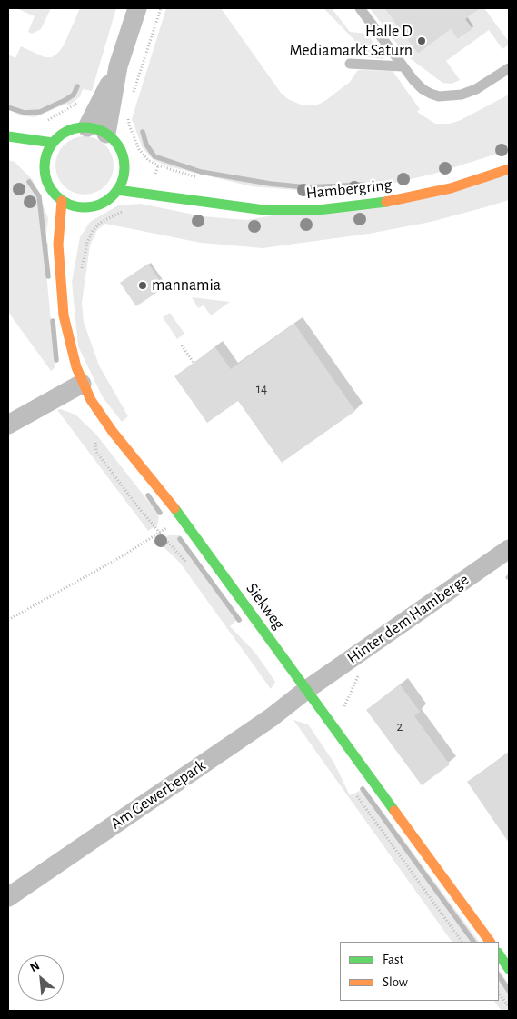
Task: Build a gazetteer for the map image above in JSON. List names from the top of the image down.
{
  "streets": {
    "street": [
      "Hambergring",
      "Siekweg",
      "Hinter dem Hamberge",
      "Am Gewerbepark"
    ]
  },
  "crossings": [
    ["Hambergring", "Siekweg"],
    ["Siekweg", "Hinter dem Hamberge"],
    ["Siekweg", "Am Gewerbepark"],
    ["Hinter dem Hamberge", "Am Gewerbepark"]
  ],
  "places": ["Halle D Mediamarkt Saturn", "mannamia"],
  "house_numbers": ["14", "2"],
  "legend": ["Fast", "Slow"],
  "north": "top left"
}
